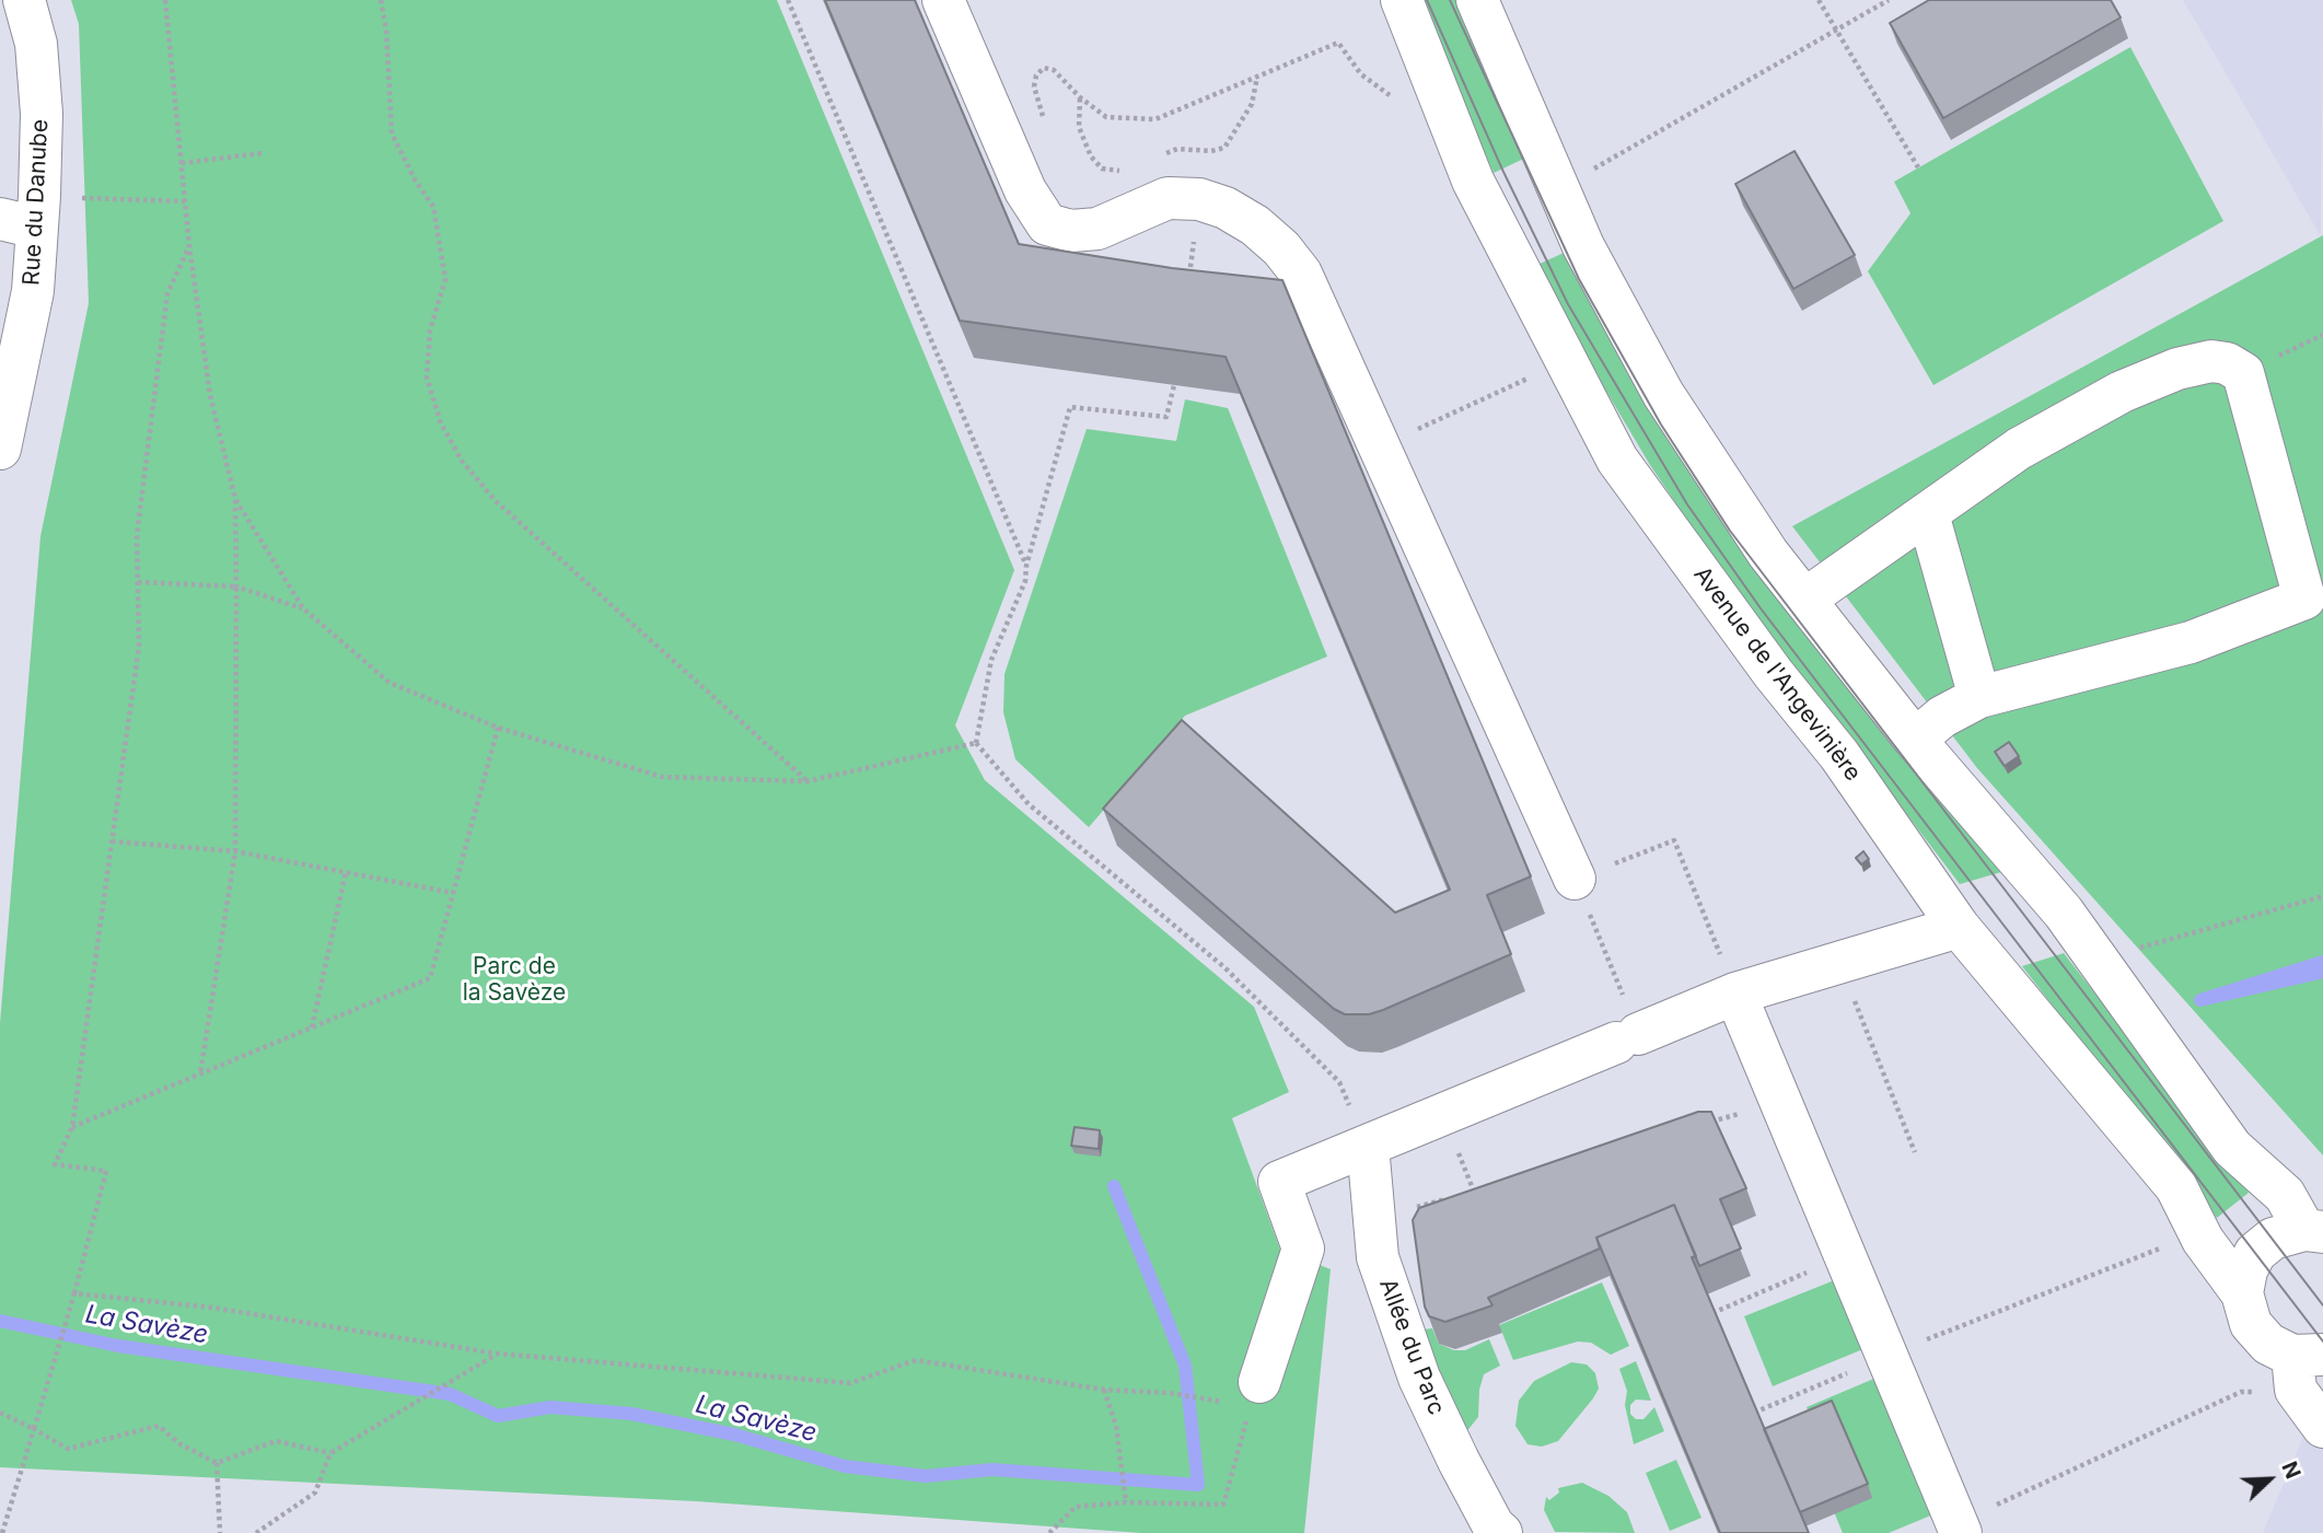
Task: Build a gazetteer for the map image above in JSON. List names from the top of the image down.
{
  "streets": {
    "street": ["Rue du Danube", "Avenue de l'Angevinière", "Allée du Parc"]
  },
  "water": ["La Savèze"],
  "parks": ["Parc de la Savèze"],
  "north": "top right"
}
